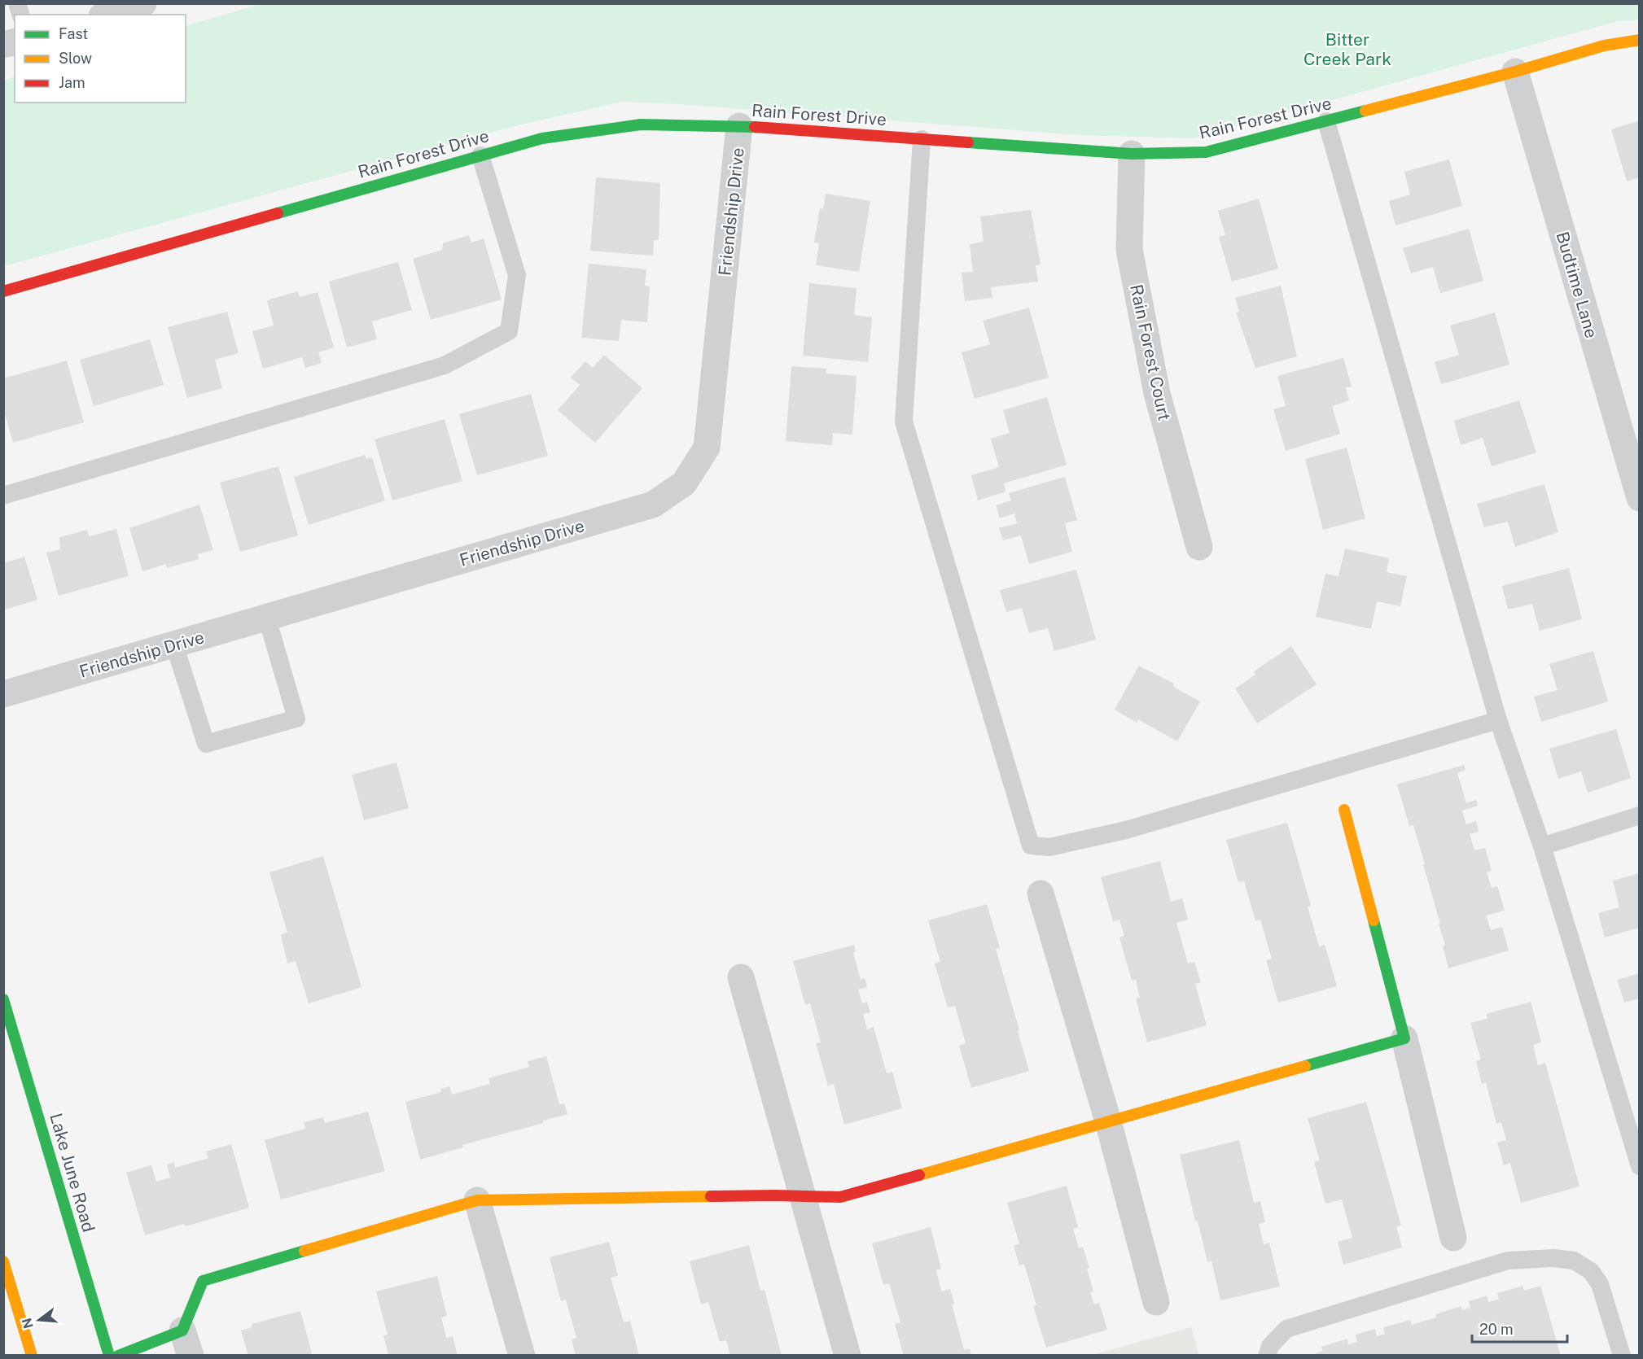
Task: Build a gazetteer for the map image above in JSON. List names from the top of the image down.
{
  "streets": {
    "street": [
      "Rain Forest Drive",
      "Friendship Drive",
      "Budtime Lane",
      "Rain Forest Court",
      "Lake June Road"
    ]
  },
  "crossings": [
    ["Rain Forest Drive", "Friendship Drive"],
    ["Rain Forest Drive", "Budtime Lane"],
    ["Rain Forest Drive", "Rain Forest Court"]
  ],
  "parks": ["Bitter Creek Park"],
  "legend": ["Fast", "Slow", "Jam"],
  "scale_bar": "20 m",
  "north": "left"
}
